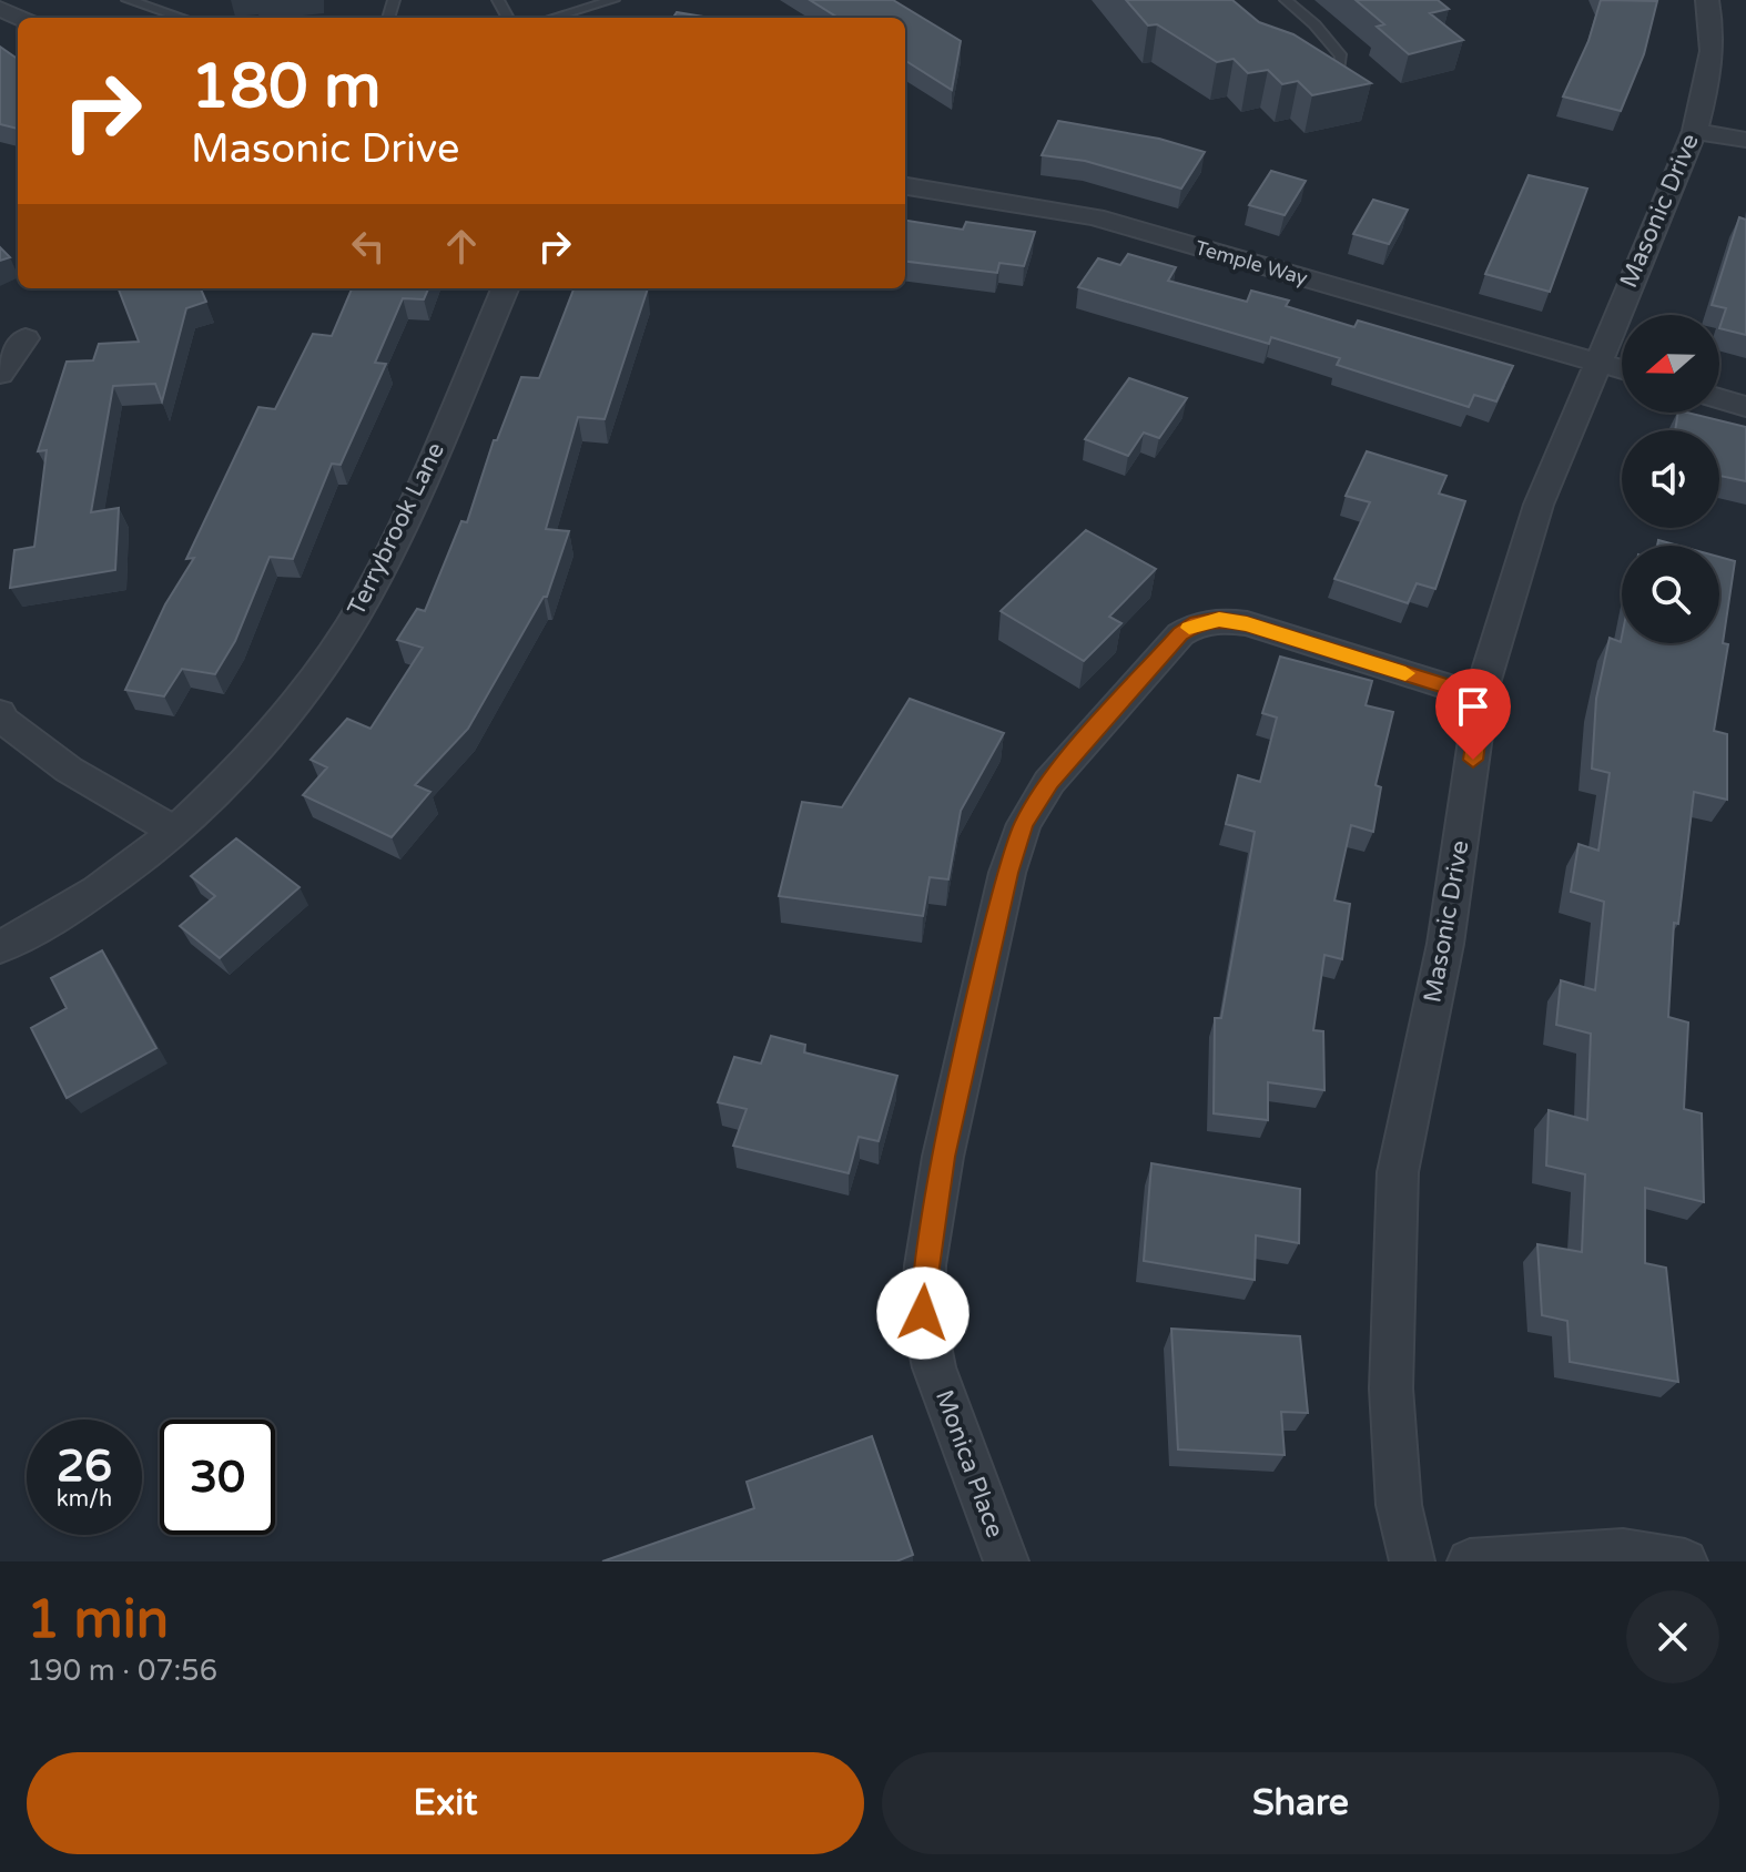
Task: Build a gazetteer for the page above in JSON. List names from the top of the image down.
{
  "streets": {
    "street": [
      "Masonic Drive",
      "Temple Way",
      "Terrybrook Lane",
      "Monica Place"
    ]
  },
  "crossings": [
    ["Masonic Drive", "Temple Way"],
    ["Masonic Drive", "Monica Place"]
  ],
  "north": "left",
  "page": {
    "turn": ["180 m", "Masonic Drive"],
    "speed": "26 km/h",
    "limit": "30",
    "heading": ["1 min", "190 m · 07:56"],
    "buttons": ["Exit", "Share"]
  }
}
